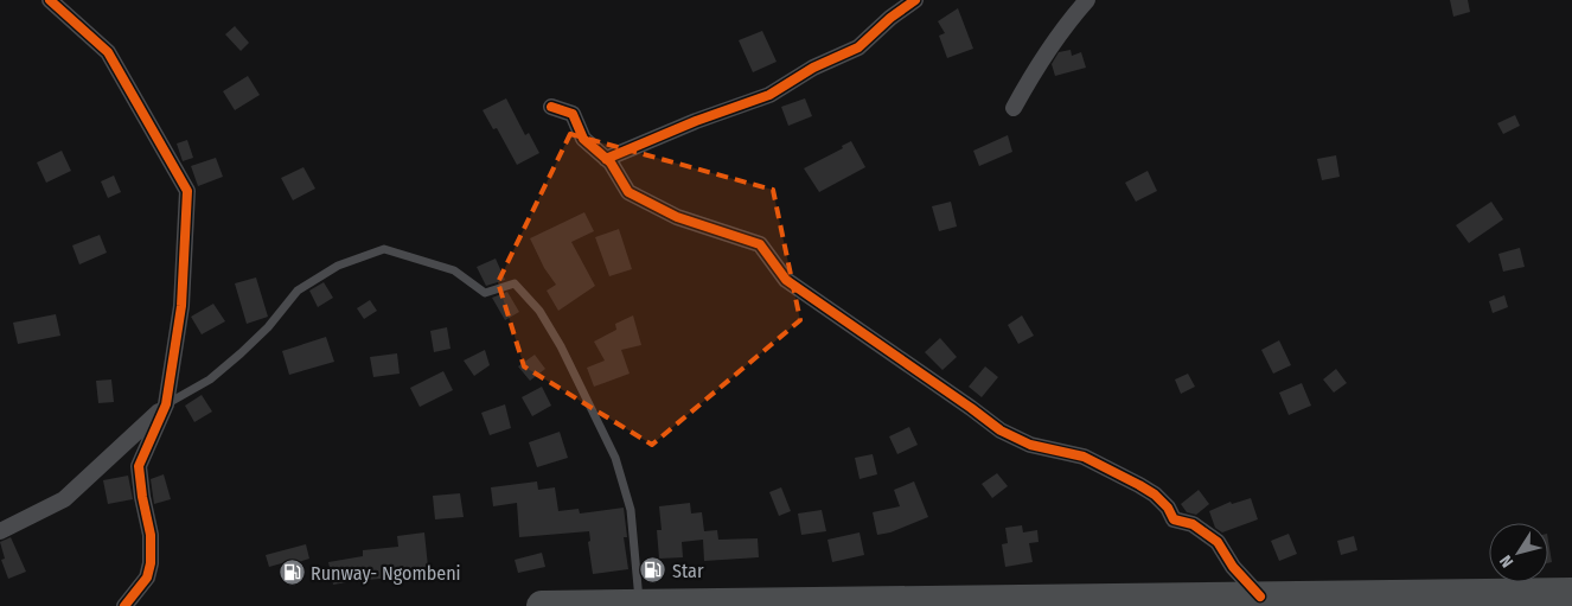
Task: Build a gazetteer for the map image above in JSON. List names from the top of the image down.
{
  "places": {
    "fuel station": ["Star", "Runway- Ngombeni"]
  },
  "north": "bottom left"
}
